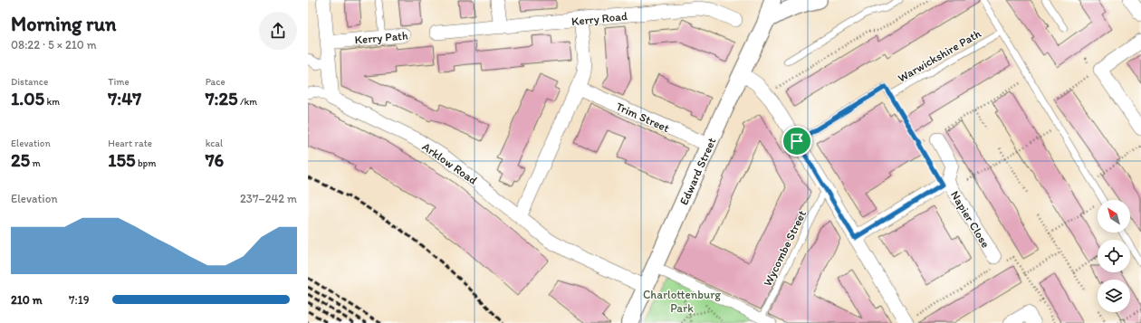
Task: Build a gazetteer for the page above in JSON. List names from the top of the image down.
{
  "streets": {
    "street": [
      "Kerry Road",
      "Kerry Path",
      "Trim Street",
      "Arklow Road",
      "Edward Street",
      "Napier Close"
    ],
    "lane": ["Warwickshire Path", "Wycombe Street"]
  },
  "crossings": [
    ["Trim Street", "Edward Street"],
    ["Arklow Road", "Edward Street"]
  ],
  "parks": ["Charlottenburg Park"],
  "north": "top left",
  "page": {
    "heading": ["Morning run", "08:22 · 5 × 210 m"],
    "stats": [
      ["Distance", "1.05 km"],
      ["Time", "7:47"],
      ["Pace", "7:25 /km"],
      ["Elevation", "25 m"],
      ["Heart rate", "155 bpm"],
      ["kcal", "76"]
    ],
    "chart": ["Elevation", "237–242 m"],
    "list": [
      {
        "name": "210 m",
        "note": "7:19"
      }
    ]
  }
}
